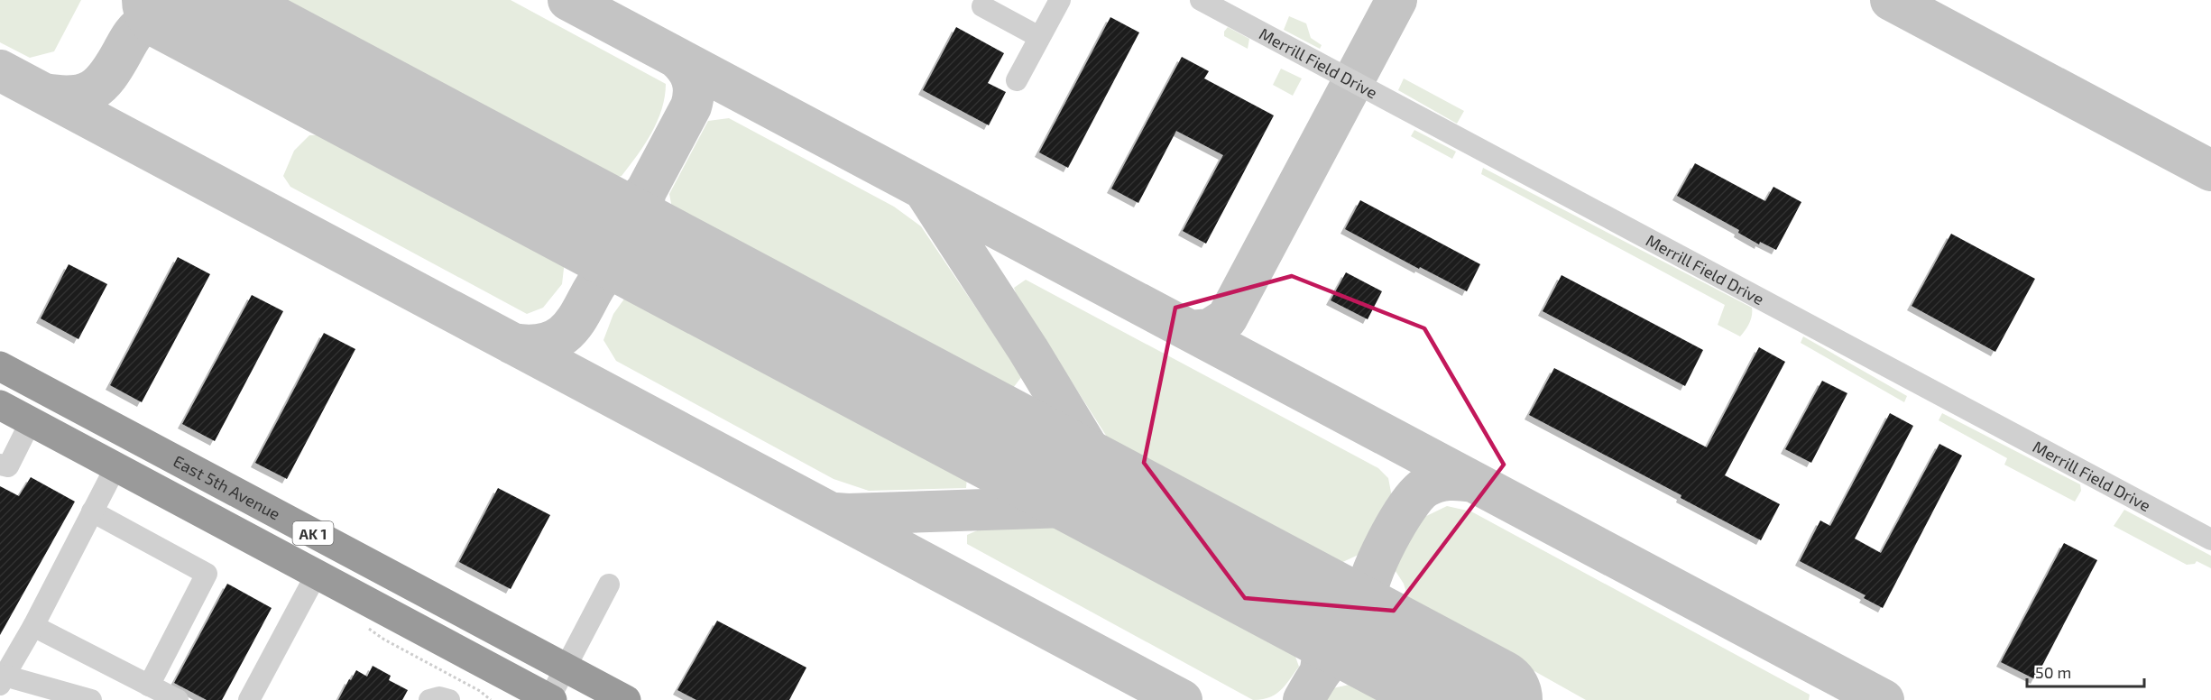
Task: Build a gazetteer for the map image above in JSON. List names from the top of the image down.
{
  "streets": {
    "highway": ["East 5th Avenue", "AK 1"],
    "street": ["Merrill Field Drive"]
  },
  "scale_bar": "50 m"
}
